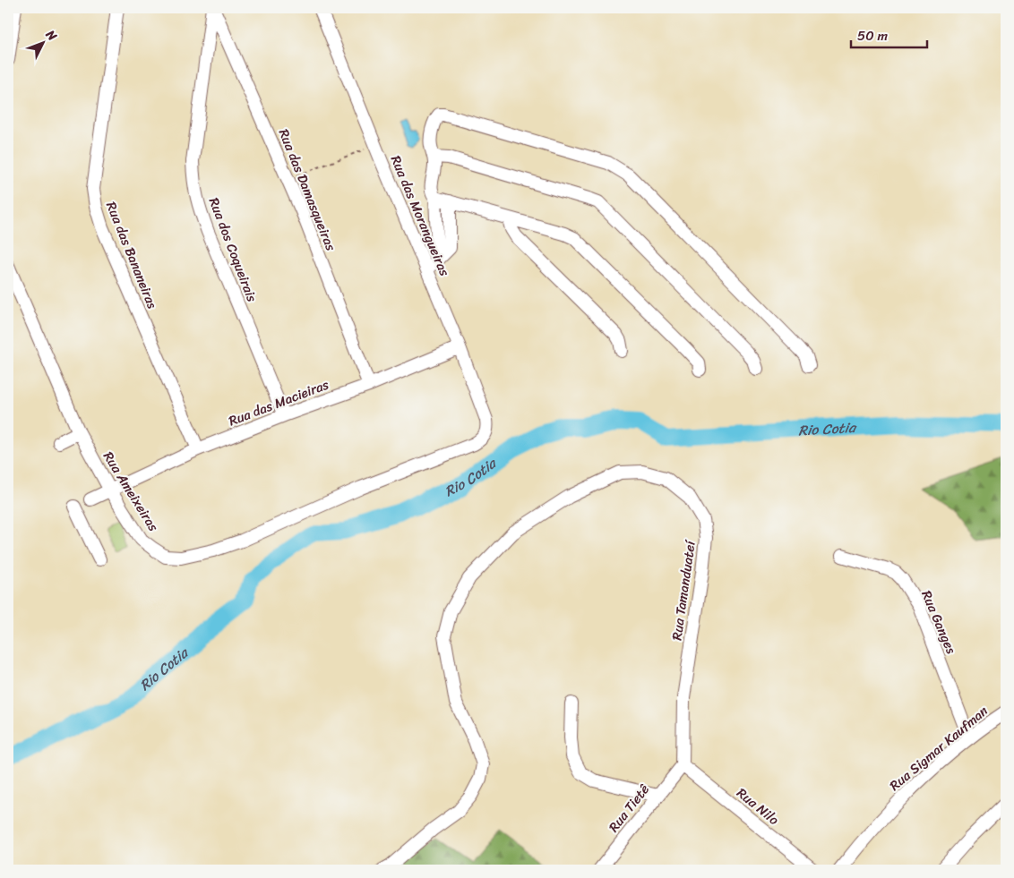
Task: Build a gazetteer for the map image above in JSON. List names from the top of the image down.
{
  "streets": {
    "street": [
      "Rua das Damasqueiras",
      "Rua das Morangueiras",
      "Rua dos Coqueirais",
      "Rua das Bananeiras",
      "Rua das Macieiras",
      "Rua Ameixeiras",
      "Rua Tamanduateí",
      "Rua Ganges",
      "Rua Sigmar Kaufman",
      "Rua Nilo",
      "Rua Tietê"
    ]
  },
  "crossings": [
    ["Rua das Damasqueiras", "Rua dos Coqueirais"],
    ["Rua das Damasqueiras", "Rua das Macieiras"],
    ["Rua das Morangueiras", "Rua das Macieiras"],
    ["Rua das Morangueiras", "Rua Ameixeiras"],
    ["Rua dos Coqueirais", "Rua das Macieiras"],
    ["Rua das Bananeiras", "Rua das Macieiras"],
    ["Rua das Macieiras", "Rua Ameixeiras"],
    ["Rua Tamanduateí", "Rua Nilo"],
    ["Rua Tamanduateí", "Rua Tietê"],
    ["Rua Ganges", "Rua Sigmar Kaufman"],
    ["Rua Nilo", "Rua Tietê"]
  ],
  "water": ["Rio Cotia"],
  "scale_bar": "50 m",
  "north": "top right"
}
